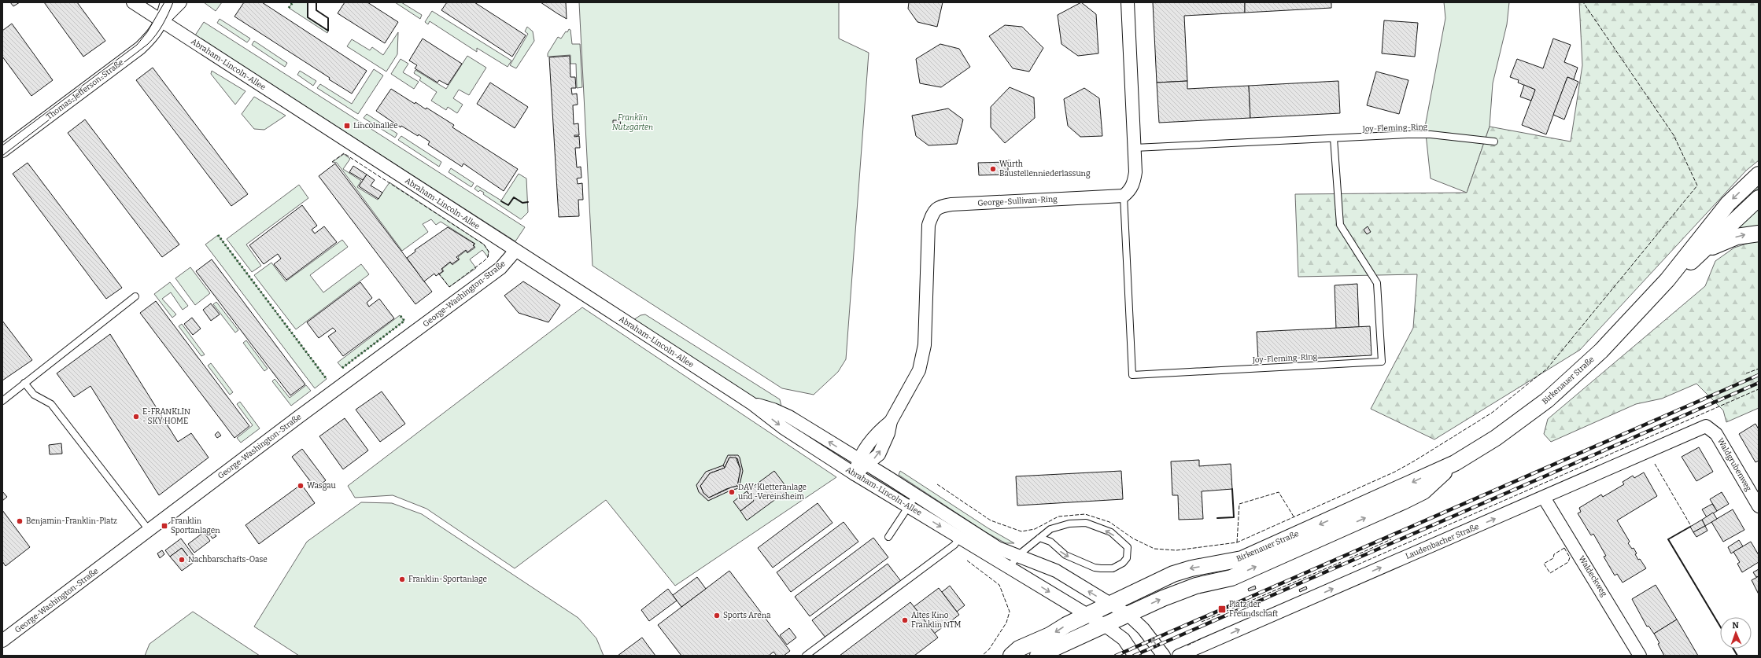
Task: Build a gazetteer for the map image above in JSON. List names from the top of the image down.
{
  "streets": {
    "street": [
      "Abraham-Lincoln-Allee",
      "Thomas-Jefferson-Straße",
      "George-Sullivan-Ring",
      "George-Washington-Straße",
      "Birkenauer Straße",
      "Waldgrubenweg",
      "Laudenbacher Straße",
      "Waldeckweg"
    ],
    "lane": ["Joy-Fleming-Ring"]
  },
  "crossings": [
    ["Abraham-Lincoln-Allee", "Thomas-Jefferson-Straße"],
    ["Abraham-Lincoln-Allee", "George-Sullivan-Ring"],
    ["Abraham-Lincoln-Allee", "George-Washington-Straße"],
    ["Abraham-Lincoln-Allee", "Birkenauer Straße"],
    ["Joy-Fleming-Ring", "George-Sullivan-Ring"],
    ["Waldgrubenweg", "Laudenbacher Straße"],
    ["Laudenbacher Straße", "Waldeckweg"]
  ],
  "one_way": ["Laudenbacher Straße"],
  "parks": ["Franklin Nutzgärten"],
  "places": {
    "transit": ["Lincolnallee", "Franklin Sportanlagen", "Platz der Freundschaft"],
    "other": [
      "Würth Baustellenniederlassung",
      "E-FRANKLIN - SKY HOME",
      "Wasgau",
      "DAV-Kletteranlage und -Vereinsheim",
      "Benjamin-Franklin-Platz",
      "Nachbarschafts-Oase",
      "Franklin-Sportanlage",
      "Sports Arena",
      "Altes Kino Franklin NTM"
    ]
  },
  "north": "top"
}
